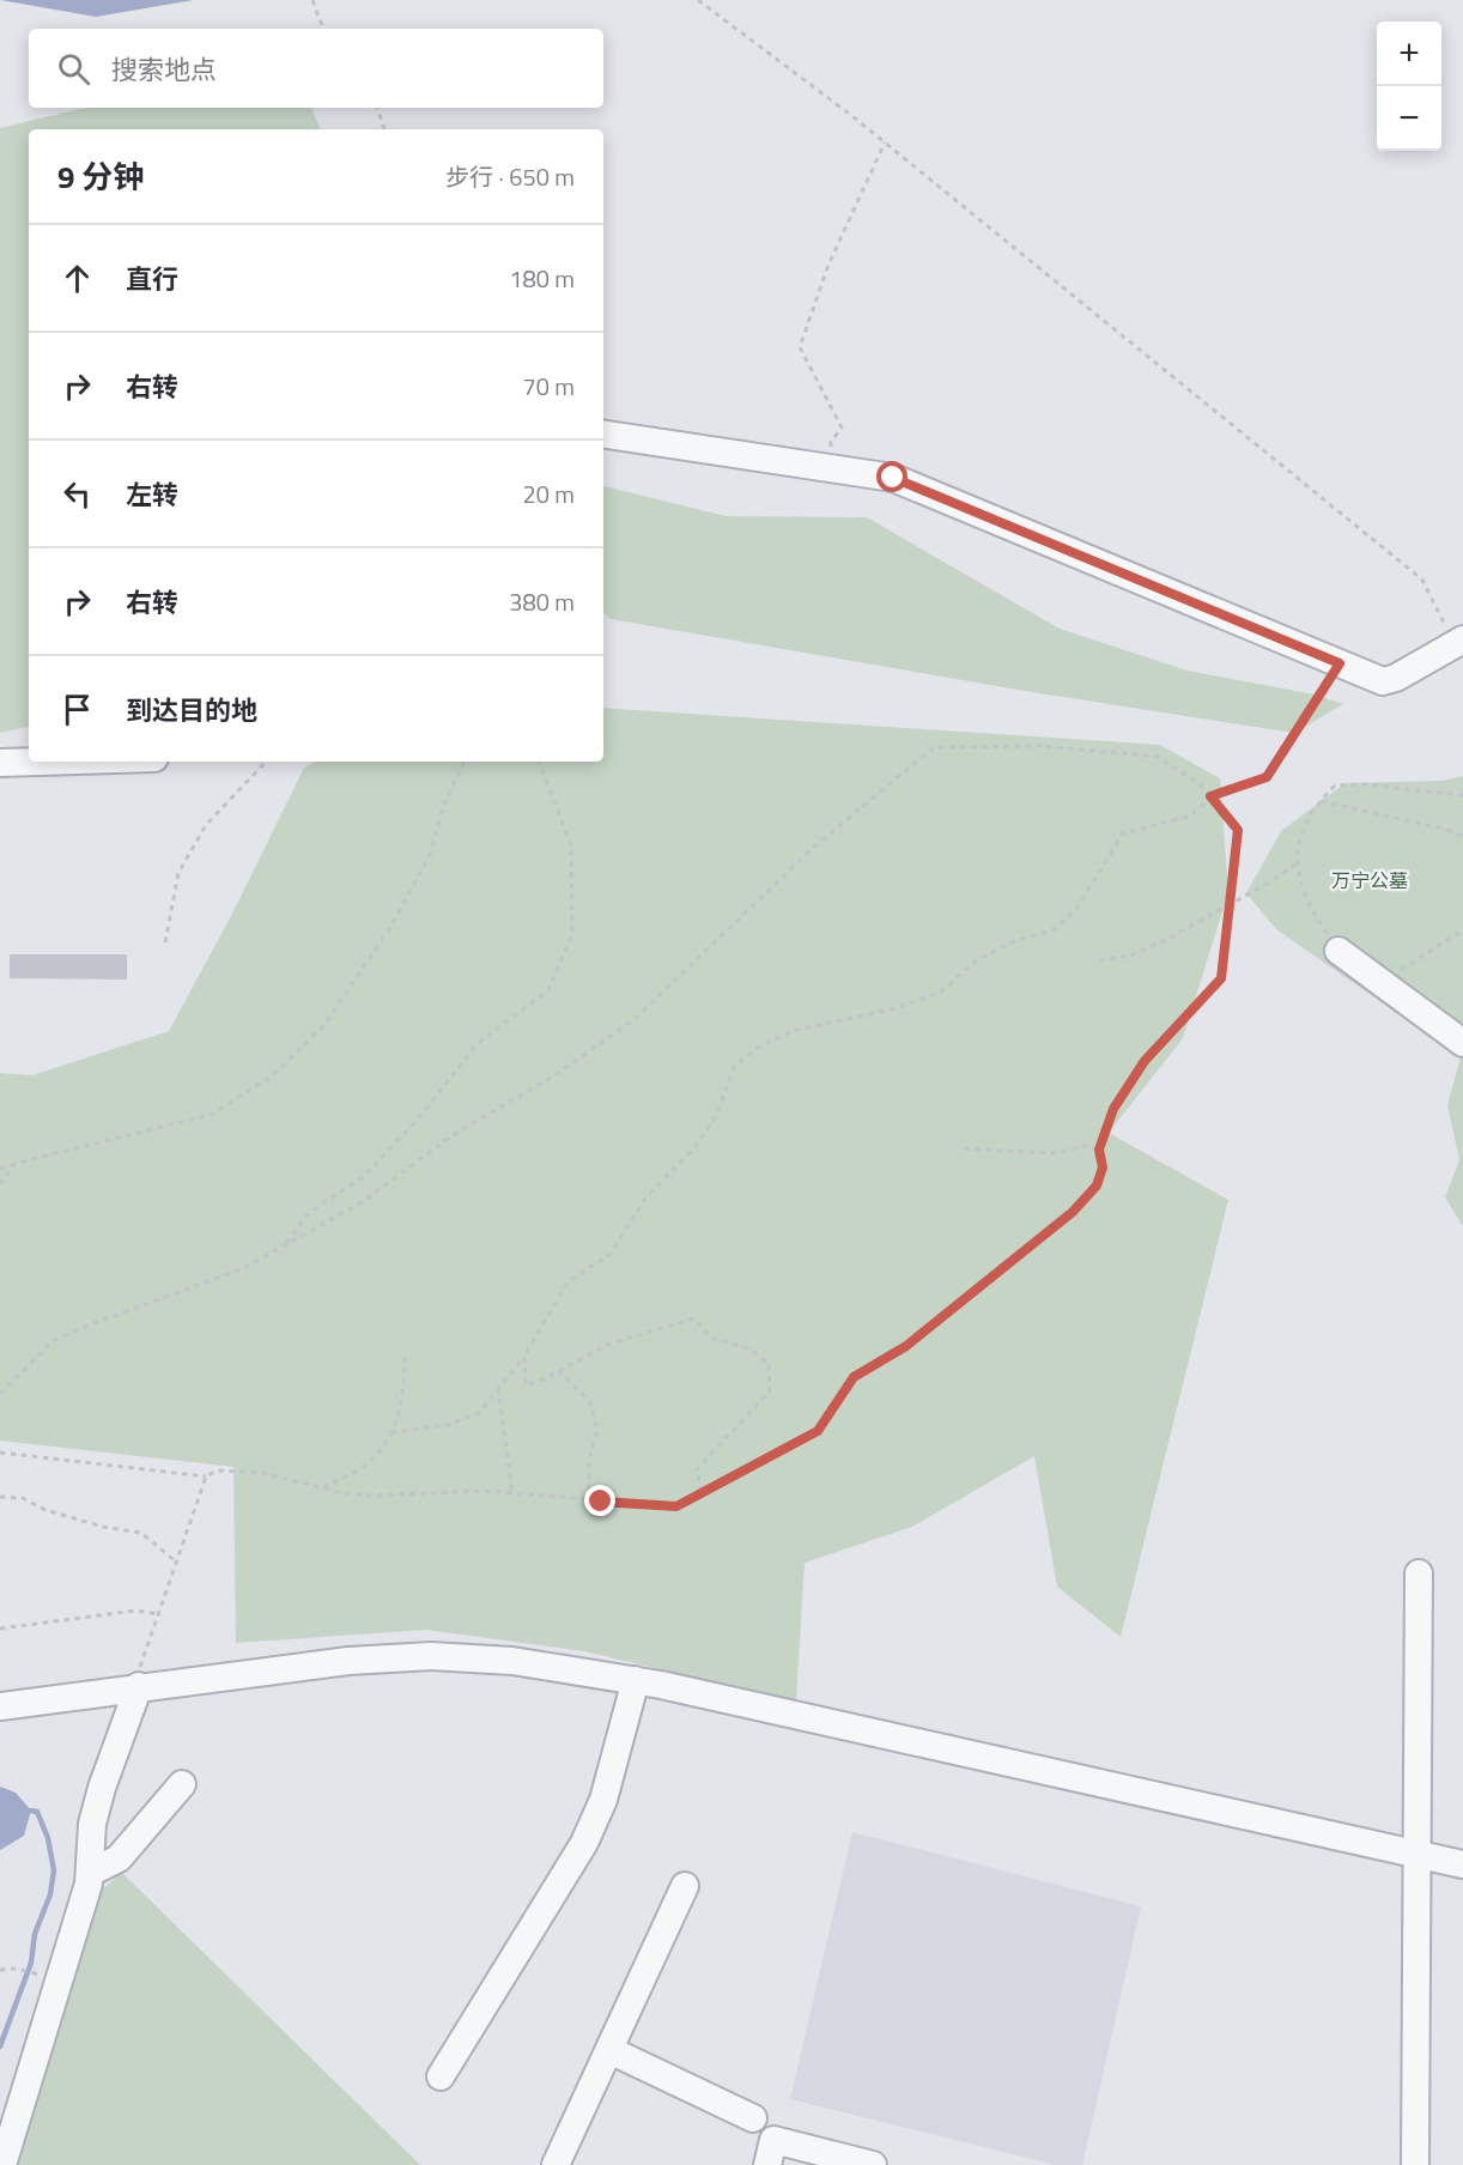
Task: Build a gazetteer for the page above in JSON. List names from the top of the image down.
{
  "parks": ["万宁公墓"],
  "page": {
    "map_buttons": ["+", "−"],
    "search": "搜索地点",
    "heading": ["9 分钟", "步行 · 650 m"],
    "list": [
      ["直行", "180 m"],
      ["右转", "70 m"],
      ["左转", "20 m"],
      ["右转", "380 m"],
      "到达目的地"
    ]
  }
}
